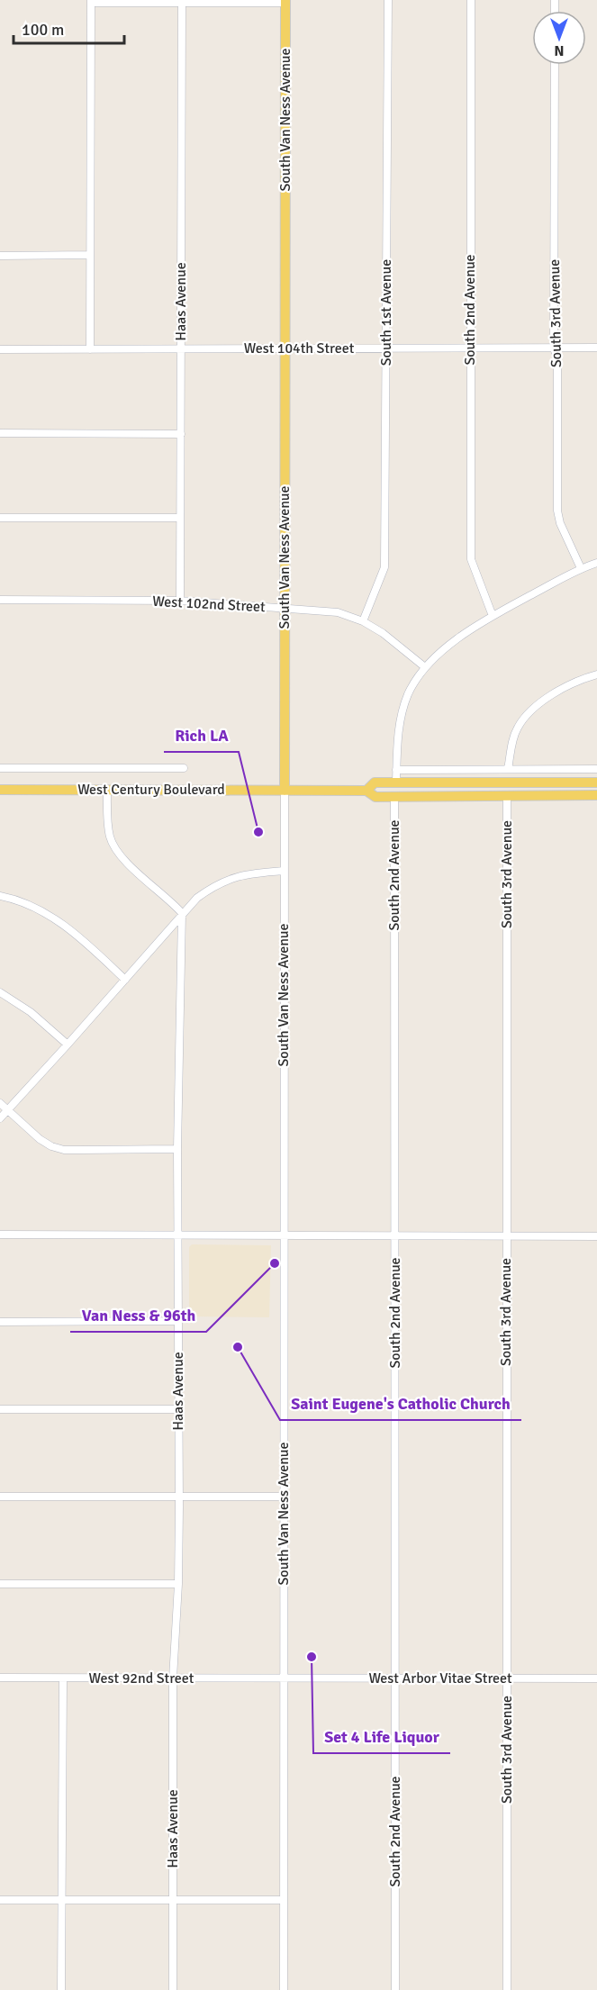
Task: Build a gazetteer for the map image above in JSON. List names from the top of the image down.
{
  "streets": {
    "main road": ["South Van Ness Avenue", "West Century Boulevard"],
    "street": [
      "Haas Avenue",
      "South 2nd Avenue",
      "South 1st Avenue",
      "South 3rd Avenue",
      "West 104th Street",
      "West 102nd Street",
      "West 92nd Street",
      "West Arbor Vitae Street"
    ]
  },
  "crossings": [
    ["South Van Ness Avenue", "West 104th Street"],
    ["South Van Ness Avenue", "West 102nd Street"],
    ["South Van Ness Avenue", "West Century Boulevard"],
    ["South Van Ness Avenue", "West 92nd Street"],
    ["South Van Ness Avenue", "West Arbor Vitae Street"],
    ["Haas Avenue", "West 104th Street"],
    ["Haas Avenue", "West 102nd Street"],
    ["Haas Avenue", "West 92nd Street"],
    ["South 2nd Avenue", "West 104th Street"],
    ["South 2nd Avenue", "West Century Boulevard"],
    ["South 2nd Avenue", "West Arbor Vitae Street"],
    ["South 1st Avenue", "West 104th Street"],
    ["South 1st Avenue", "West 102nd Street"],
    ["South 3rd Avenue", "West 104th Street"],
    ["South 3rd Avenue", "West Century Boulevard"],
    ["South 3rd Avenue", "West Arbor Vitae Street"],
    ["West 92nd Street", "West Arbor Vitae Street"]
  ],
  "places": [
    "Rich LA",
    "Van Ness & 96th",
    "Saint Eugene's Catholic Church",
    "Set 4 Life Liquor"
  ],
  "scale_bar": "100 m",
  "north": "bottom"
}
